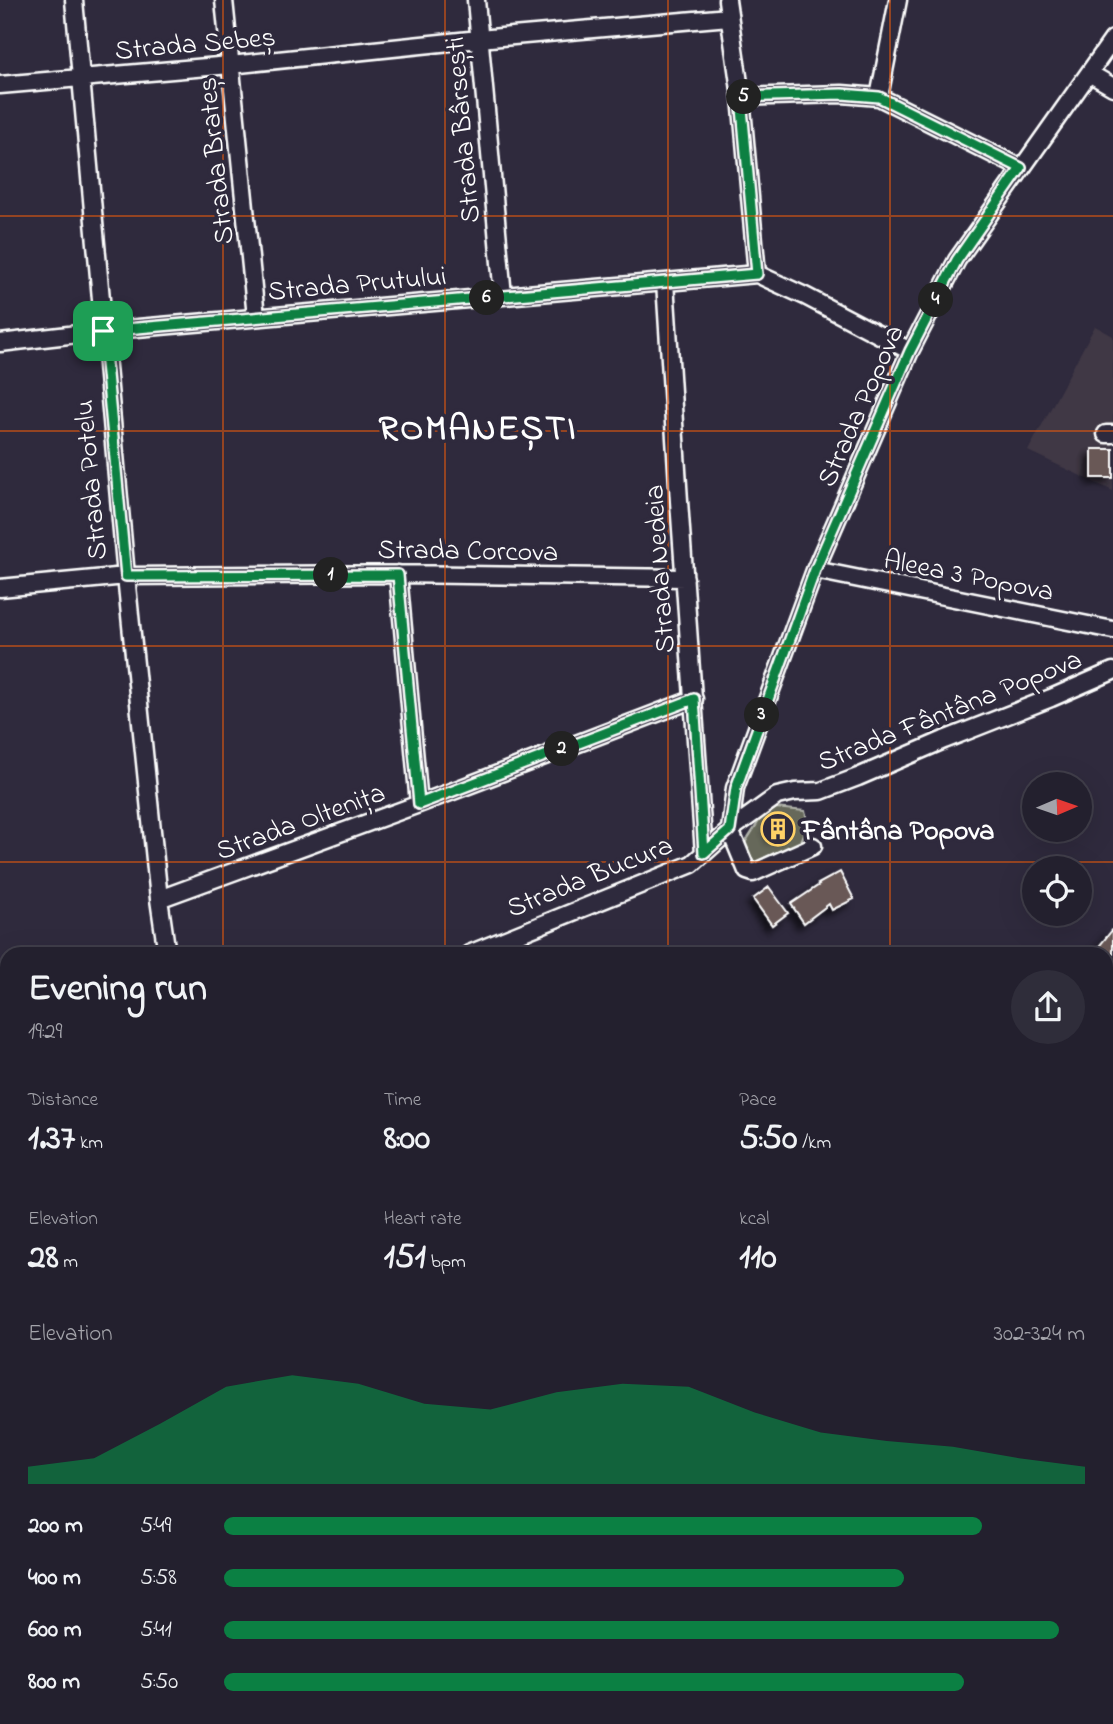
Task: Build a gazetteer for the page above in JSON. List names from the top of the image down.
{
  "streets": {
    "street": [
      "Strada Sebeș",
      "Strada Bârsești",
      "Strada Brateș",
      "Strada Prutului",
      "Strada Popova",
      "Strada Potelu",
      "Strada Corcova",
      "Strada Nedeia",
      "Aleea 3 Popova",
      "Strada Fântâna Popova",
      "Strada Oltenița",
      "Strada Bucura"
    ]
  },
  "crossings": [
    ["Strada Sebeș", "Strada Bârsești"],
    ["Strada Sebeș", "Strada Brateș"],
    ["Strada Sebeș", "Strada Potelu"],
    ["Strada Bârsești", "Strada Prutului"],
    ["Strada Brateș", "Strada Prutului"],
    ["Strada Prutului", "Strada Popova"],
    ["Strada Prutului", "Strada Potelu"],
    ["Strada Prutului", "Strada Nedeia"],
    ["Strada Popova", "Aleea 3 Popova"],
    ["Strada Popova", "Strada Fântâna Popova"],
    ["Strada Popova", "Strada Bucura"],
    ["Strada Potelu", "Strada Corcova"],
    ["Strada Potelu", "Strada Oltenița"],
    ["Strada Corcova", "Strada Nedeia"],
    ["Strada Nedeia", "Strada Oltenița"],
    ["Strada Nedeia", "Strada Bucura"],
    ["Strada Fântâna Popova", "Strada Bucura"]
  ],
  "districts": ["ROMANEȘTI"],
  "places": {
    "building": ["Fântâna Popova"]
  },
  "north": "right",
  "page": {
    "pins": [
      "5",
      "6",
      "4",
      "1",
      "3",
      "2"
    ],
    "heading": ["Evening run", "19:29"],
    "stats": [
      ["Distance", "1.37 km"],
      ["Time", "8:00"],
      ["Pace", "5:50 /km"],
      ["Elevation", "28 m"],
      ["Heart rate", "151 bpm"],
      ["kcal", "110"]
    ],
    "chart": ["Elevation", "302–324 m"],
    "list": [
      {
        "name": "200 m",
        "note": "5:49"
      },
      {
        "name": "400 m",
        "note": "5:58"
      },
      {
        "name": "600 m",
        "note": "5:41"
      },
      {
        "name": "800 m",
        "note": "5:50"
      }
    ]
  }
}
